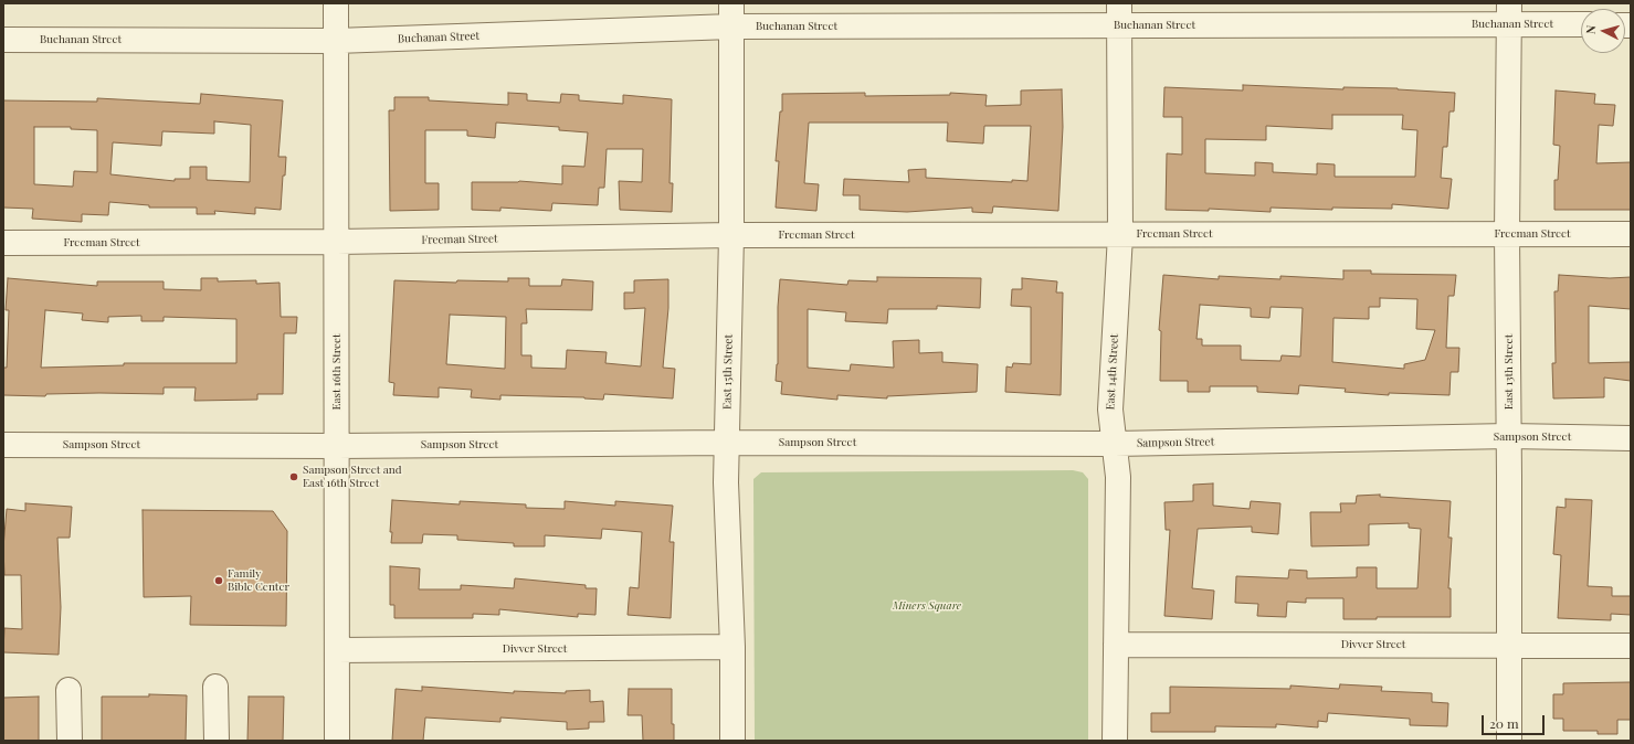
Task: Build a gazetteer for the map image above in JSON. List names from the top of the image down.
{
  "streets": {
    "street": [
      "Buchanan Street",
      "Freeman Street",
      "East 16th Street",
      "East 15th Street",
      "East 14th Street",
      "East 13th Street",
      "Sampson Street",
      "Divver Street"
    ]
  },
  "crossings": [
    ["Buchanan Street", "East 16th Street"],
    ["Buchanan Street", "East 15th Street"],
    ["Buchanan Street", "East 14th Street"],
    ["Buchanan Street", "East 13th Street"],
    ["Freeman Street", "East 16th Street"],
    ["Freeman Street", "East 15th Street"],
    ["Freeman Street", "East 14th Street"],
    ["Freeman Street", "East 13th Street"],
    ["East 16th Street", "Sampson Street"],
    ["East 16th Street", "Divver Street"],
    ["East 15th Street", "Sampson Street"],
    ["East 15th Street", "Divver Street"],
    ["East 14th Street", "Sampson Street"],
    ["East 14th Street", "Divver Street"],
    ["East 13th Street", "Sampson Street"],
    ["East 13th Street", "Divver Street"]
  ],
  "parks": ["Miners Square"],
  "places": ["Sampson Street and East 16th Street", "Family Bible Center"],
  "scale_bar": "20 m",
  "north": "left"
}
